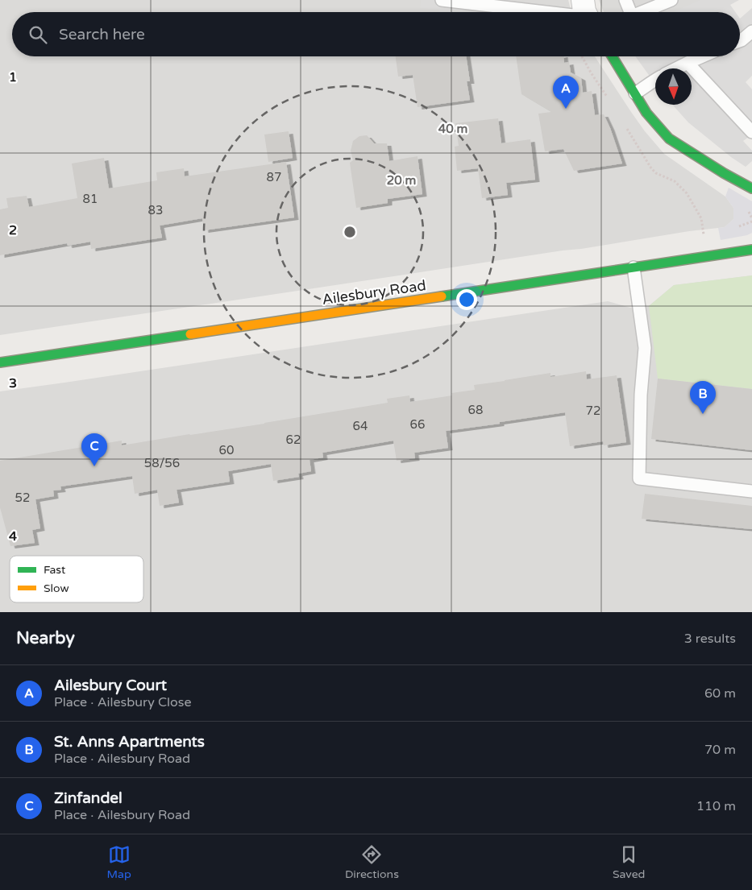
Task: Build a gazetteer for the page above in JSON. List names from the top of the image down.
{
  "streets": {
    "main road": ["Ailesbury Road"]
  },
  "house_numbers": [
    "87",
    "81",
    "83",
    "68",
    "72",
    "66",
    "64",
    "62",
    "60",
    "58/56",
    "52"
  ],
  "legend": ["Fast", "Slow"],
  "north": "bottom",
  "page": {
    "search": "Search here",
    "pins": ["A", "B", "C"],
    "heading": ["Nearby", "3 results"],
    "list": [
      {
        "mark": "A",
        "name": "Ailesbury Court",
        "note": "Place · Ailesbury Close",
        "value": "60 m"
      },
      {
        "mark": "B",
        "name": "St. Anns Apartments",
        "note": "Place · Ailesbury Road",
        "value": "70 m"
      },
      {
        "mark": "C",
        "name": "Zinfandel",
        "note": "Place · Ailesbury Road",
        "value": "110 m"
      }
    ],
    "nav": ["Map", "Directions", "Saved"]
  },
  "grid": {
    "rows": [
      "1",
      "2",
      "3",
      "4"
    ]
  },
  "rings": ["40 m", "20 m"]
}
